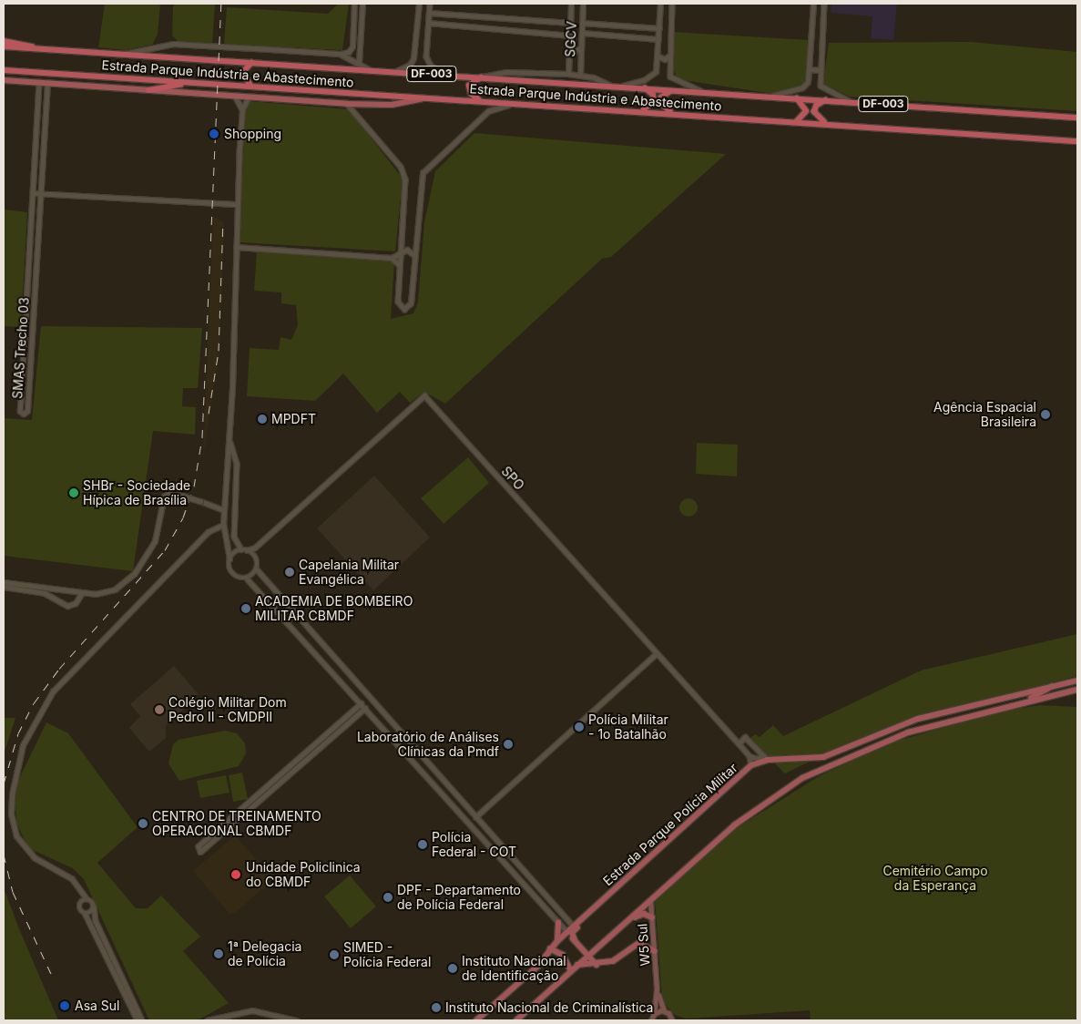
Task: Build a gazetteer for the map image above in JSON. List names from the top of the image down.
{
  "streets": {
    "highway": ["Estrada Parque Indústria e Abastecimento", "DF-003"],
    "main road": ["Estrada Parque Polícia Militar", "W5 Sul"],
    "street": ["SGCV", "SMAS Trecho 03", "SPO"]
  },
  "crossings": [
    ["SPO", "Estrada Parque Polícia Militar"]
  ],
  "parks": ["Cemitério Campo da Esperança"],
  "places": [
    "Shopping",
    "Agência Espacial Brasileira",
    "MPDFT",
    "SHBr - Sociedade Hípica de Brasília",
    "Capelania Militar Evangélica",
    "ACADEMIA DE BOMBEIRO MILITAR CBMDF",
    "Colégio Militar Dom Pedro II - CMDPII",
    "Polícia Militar - 1o Batalhão",
    "Laboratório de Análises Clínicas da Pmdf",
    "CENTRO DE TREINAMENTO OPERACIONAL CBMDF",
    "Polícia Federal - COT",
    "Unidade Policlinica do CBMDF",
    "DPF - Departamento de Polícia Federal",
    "1ª Delegacia de Polícia",
    "SIMED - Polícia Federal",
    "Instituto Nacional de Identificação",
    "Asa Sul",
    "Instituto Nacional de Criminalística"
  ]
}
